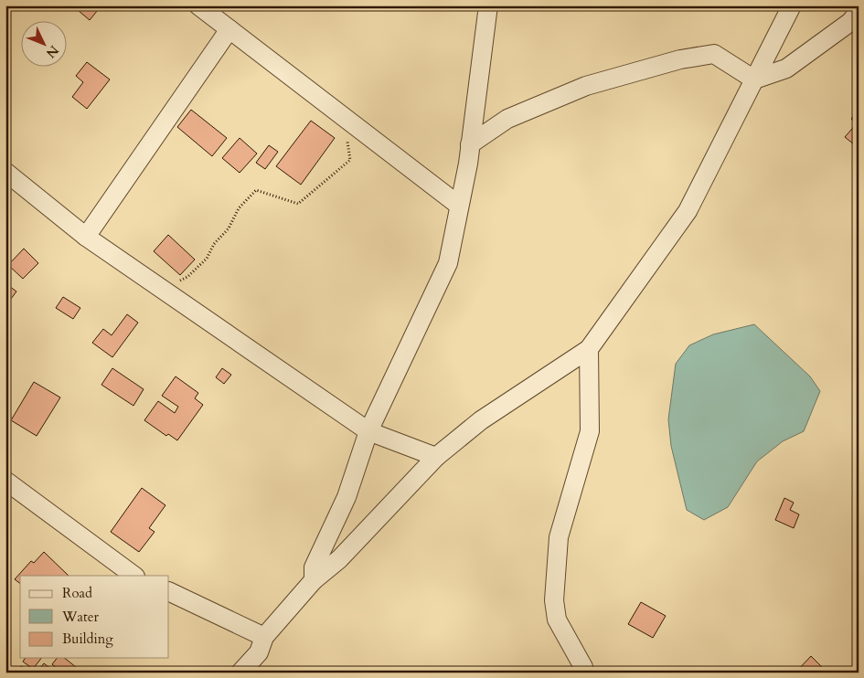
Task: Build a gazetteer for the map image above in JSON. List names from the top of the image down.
{
  "legend": ["Road", "Water", "Building"],
  "north": "bottom right"
}
